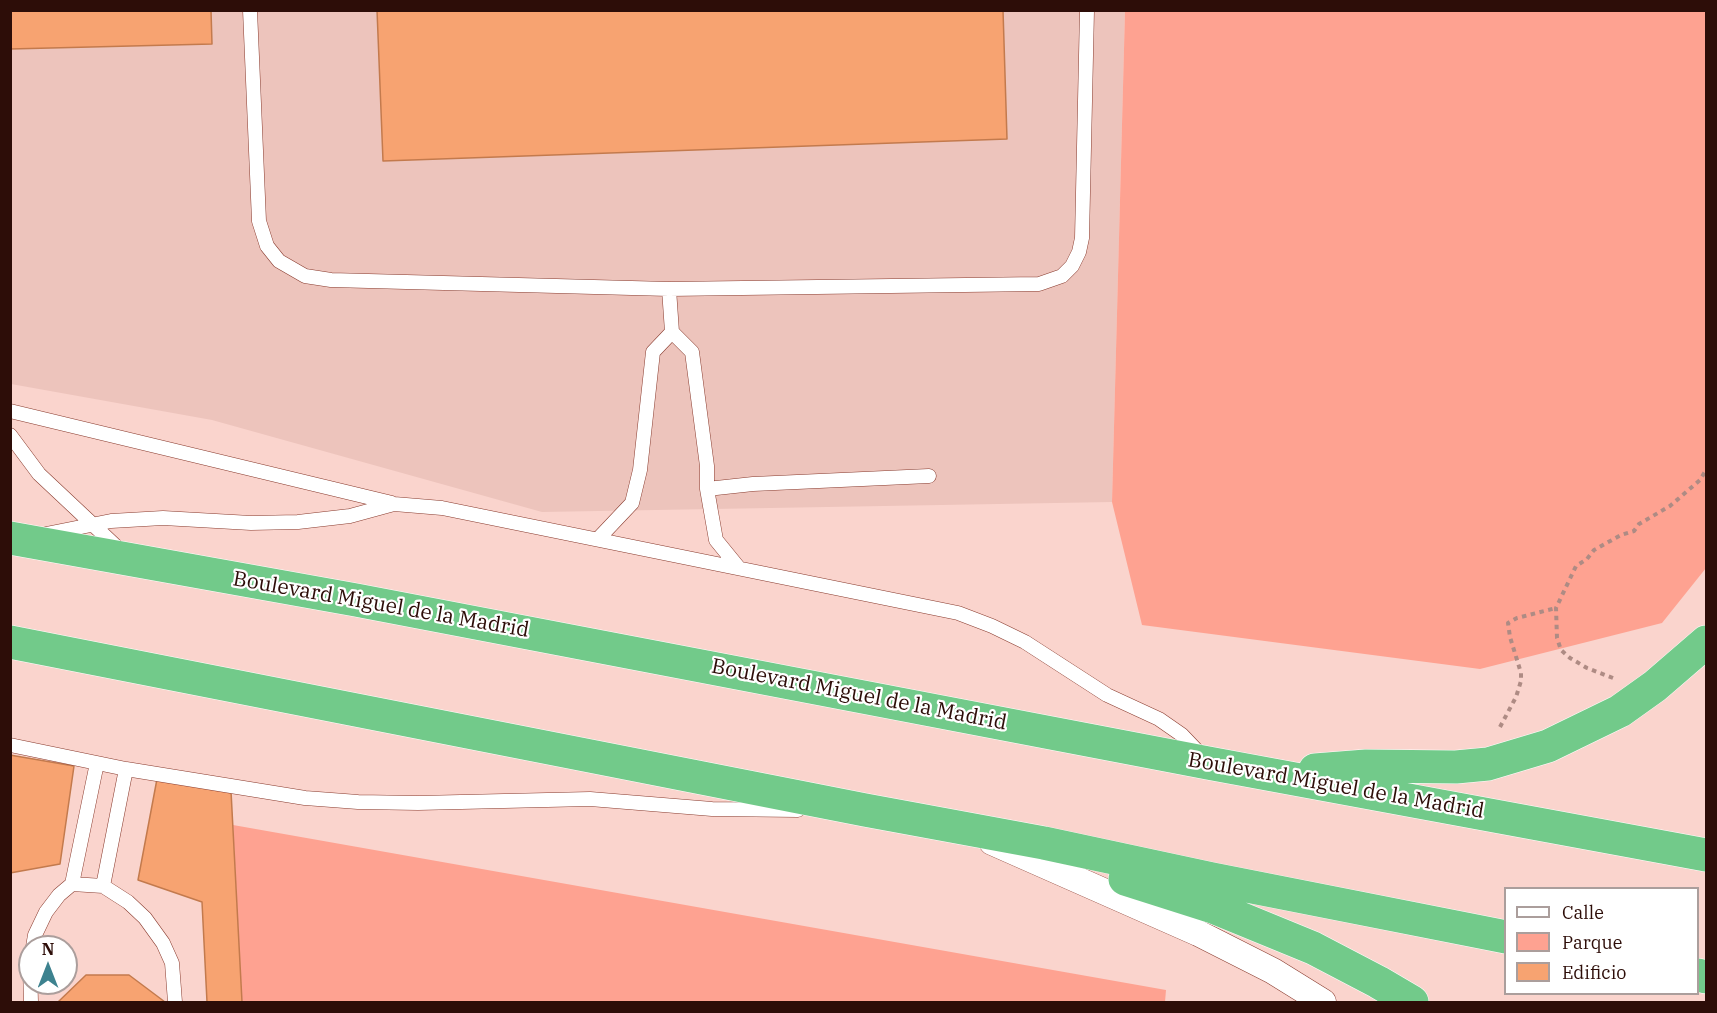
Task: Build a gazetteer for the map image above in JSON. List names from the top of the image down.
{
  "streets": {
    "highway": ["Boulevard Miguel de la Madrid"]
  },
  "legend": ["Calle", "Parque", "Edificio"],
  "north": "top"
}
